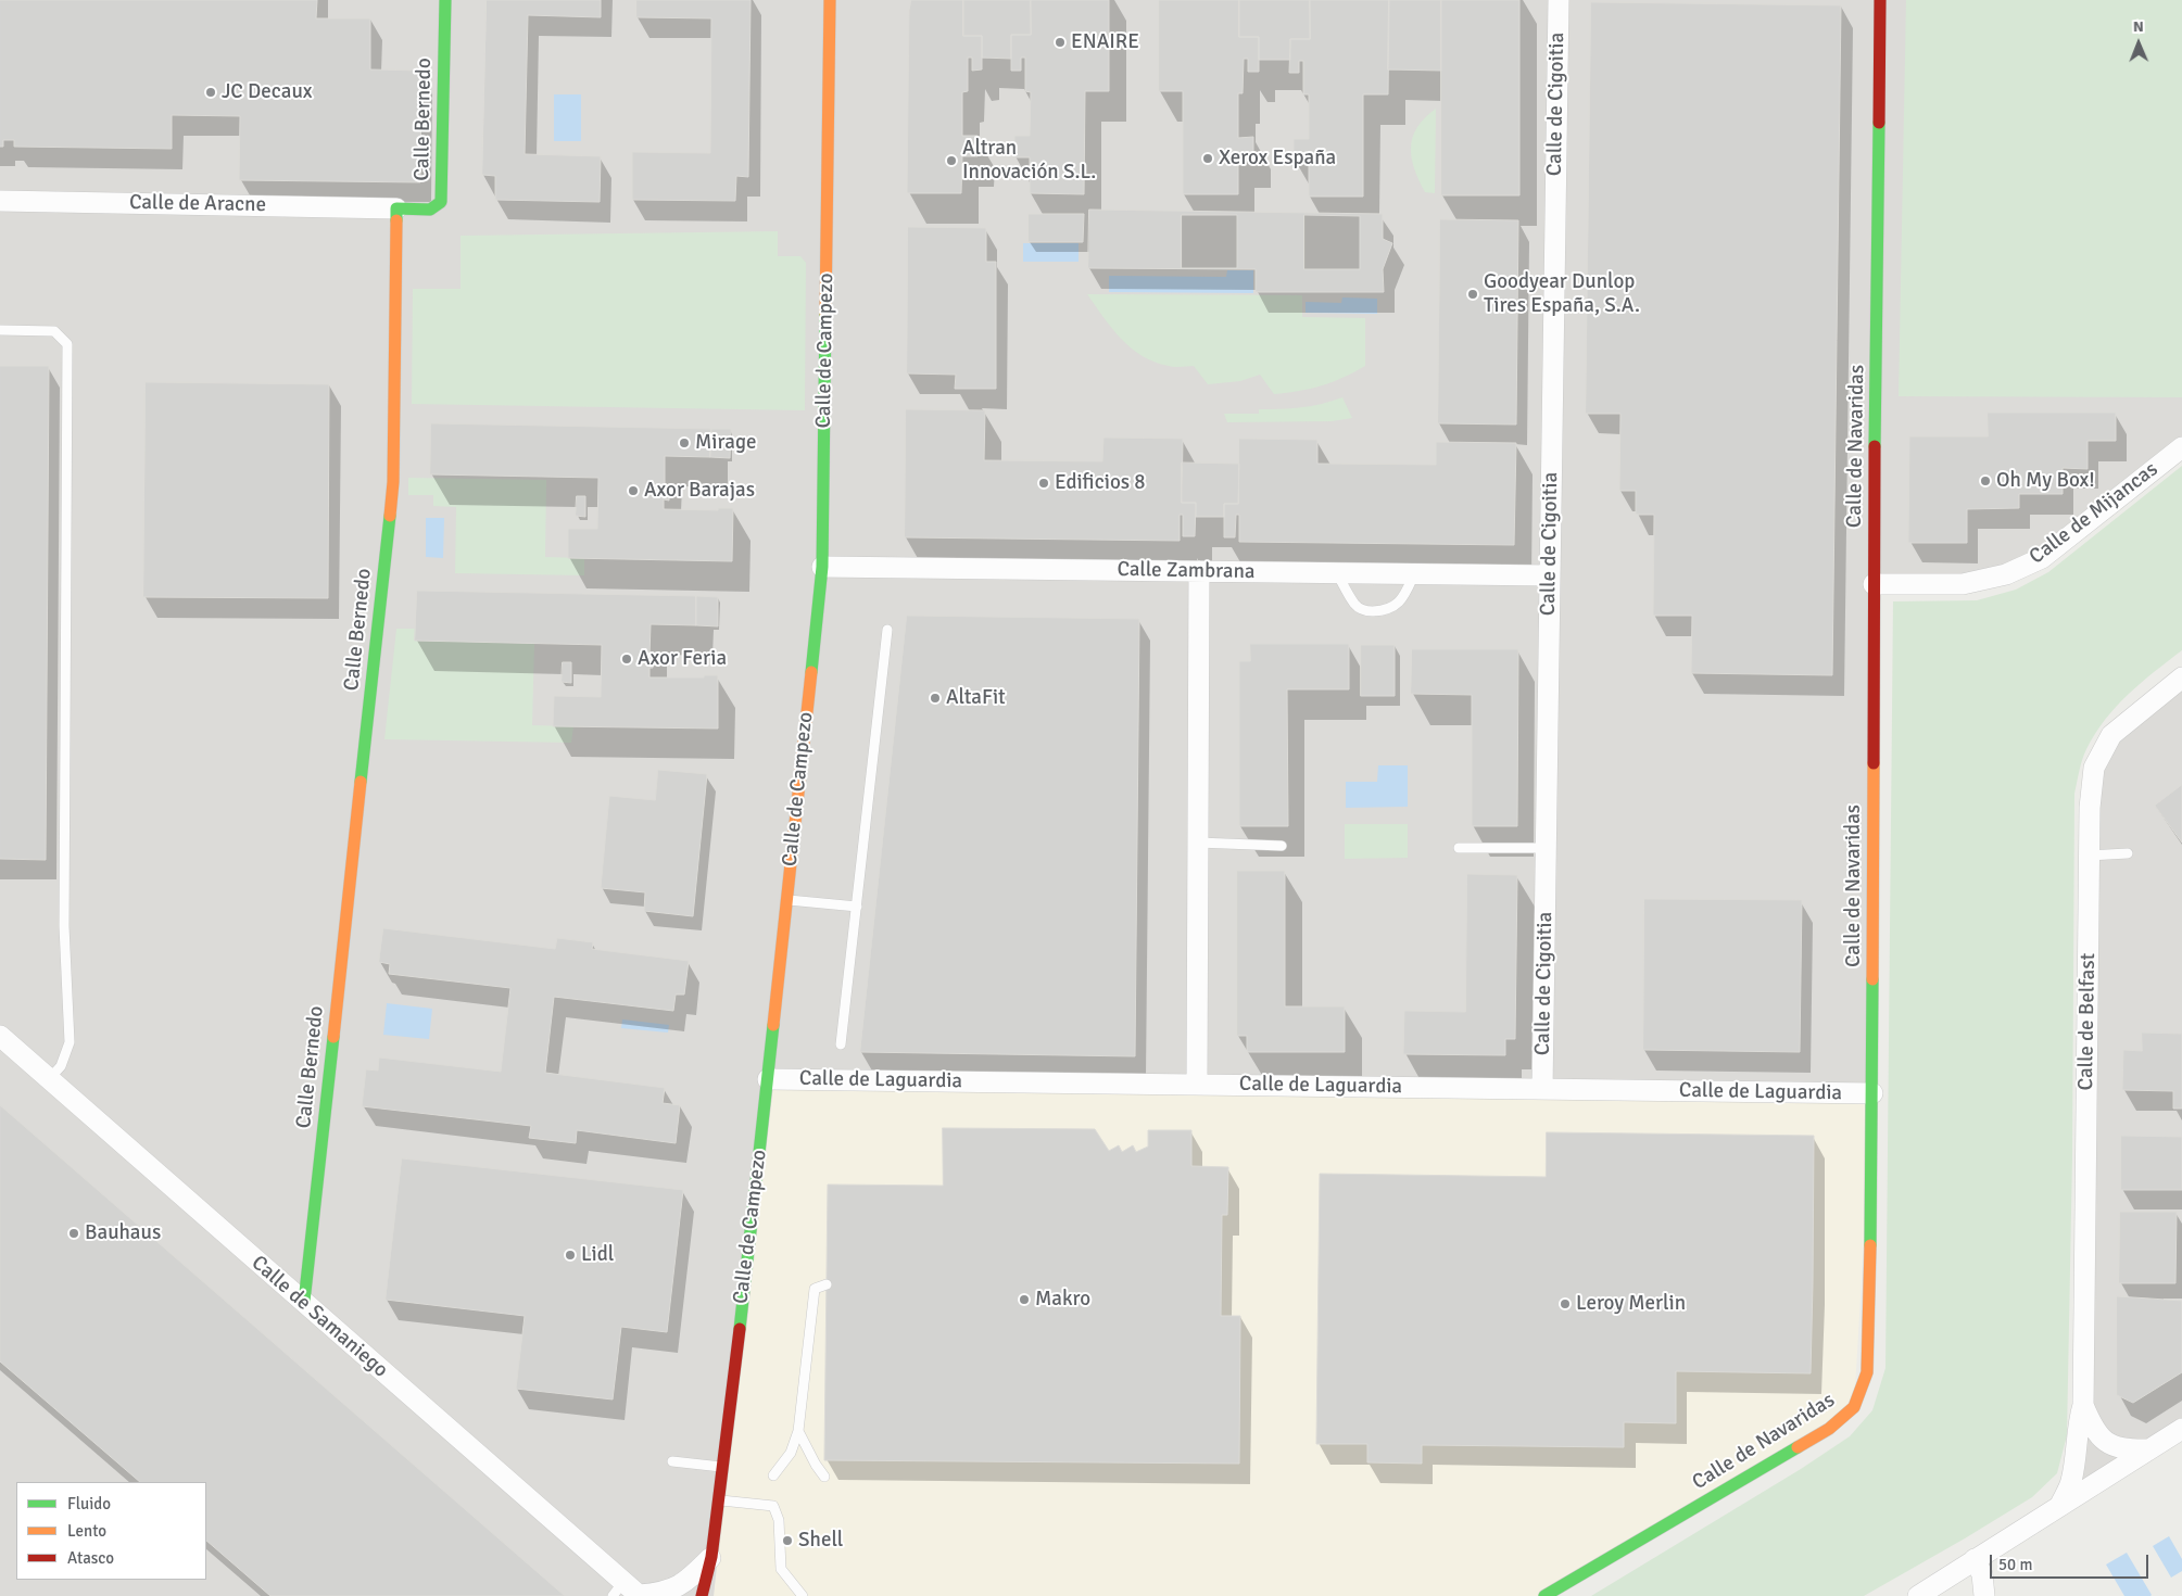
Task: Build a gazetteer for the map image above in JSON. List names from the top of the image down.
{
  "streets": {
    "street": [
      "Calle de Cigoitia",
      "Calle Bernedo",
      "Calle de Aracne",
      "Calle de Campezo",
      "Calle de Navaridas",
      "Calle de Mijancas",
      "Calle Zambrana",
      "Calle de Belfast",
      "Calle de Laguardia",
      "Calle de Samaniego"
    ]
  },
  "crossings": [
    ["Calle de Cigoitia", "Calle Zambrana"],
    ["Calle de Cigoitia", "Calle de Laguardia"],
    ["Calle Bernedo", "Calle de Aracne"],
    ["Calle Bernedo", "Calle de Samaniego"],
    ["Calle de Campezo", "Calle Zambrana"],
    ["Calle de Campezo", "Calle de Laguardia"],
    ["Calle de Navaridas", "Calle de Mijancas"],
    ["Calle de Navaridas", "Calle de Laguardia"]
  ],
  "places": [
    "ENAIRE",
    "JC Decaux",
    "Xerox España",
    "Altran Innovación S.L.",
    "Goodyear Dunlop Tires España, S.A.",
    "Mirage",
    "Oh My Box!",
    "Edificios 8",
    "Axor Barajas",
    "Axor Feria",
    "AltaFit",
    "Bauhaus",
    "Lidl",
    "Makro",
    "Leroy Merlin",
    "Shell"
  ],
  "legend": ["Fluido", "Lento", "Atasco"],
  "scale_bar": "50 m",
  "north": "top"
}
